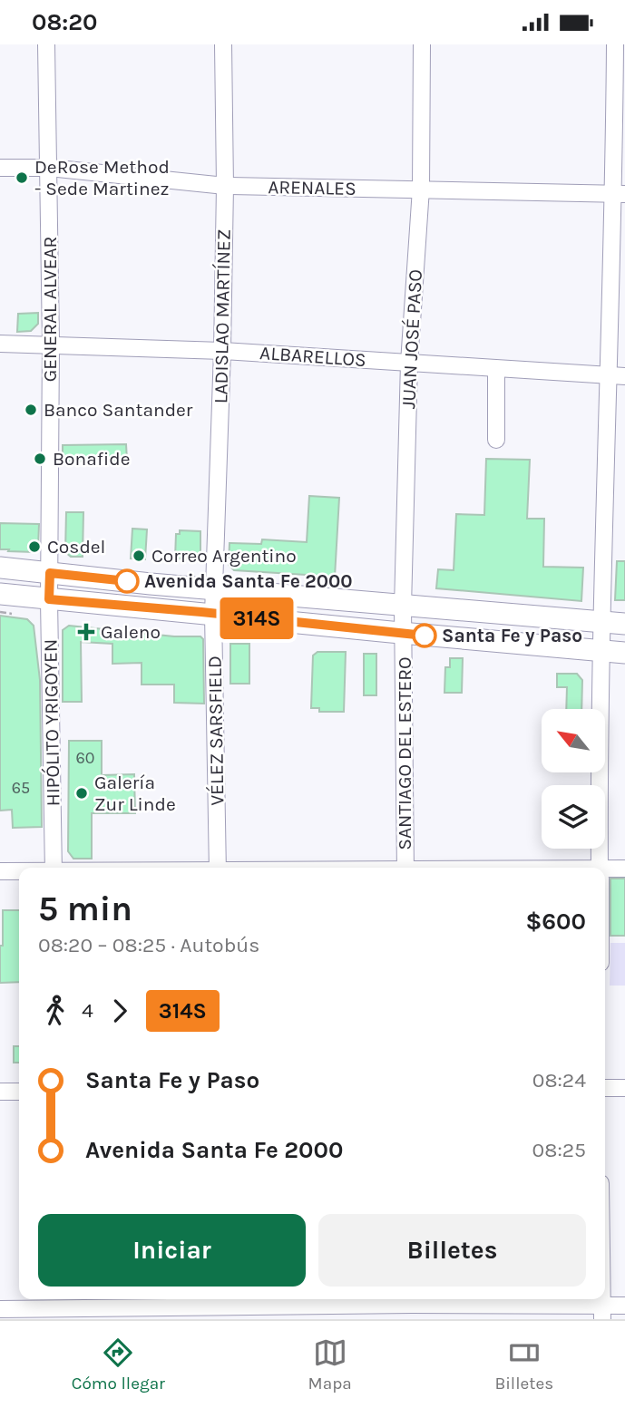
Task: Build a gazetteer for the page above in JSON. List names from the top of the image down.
{
  "streets": {
    "street": [
      "ARENALES",
      "GENERAL ALVEAR",
      "LADISLAO MARTÍNEZ",
      "JUAN JOSÉ PASO",
      "ALBARELLOS",
      "HIPÓLITO YRIGOYEN",
      "VÉLEZ SARSFIELD",
      "SANTIAGO DEL ESTERO"
    ]
  },
  "crossings": [
    ["ARENALES", "GENERAL ALVEAR"],
    ["ARENALES", "LADISLAO MARTÍNEZ"],
    ["ARENALES", "JUAN JOSÉ PASO"],
    ["GENERAL ALVEAR", "ALBARELLOS"],
    ["GENERAL ALVEAR", "HIPÓLITO YRIGOYEN"],
    ["LADISLAO MARTÍNEZ", "ALBARELLOS"],
    ["LADISLAO MARTÍNEZ", "VÉLEZ SARSFIELD"],
    ["JUAN JOSÉ PASO", "ALBARELLOS"],
    ["JUAN JOSÉ PASO", "SANTIAGO DEL ESTERO"]
  ],
  "places": {
    "other": [
      "DeRose Method - Sede Martinez",
      "Banco Santander",
      "Bonafide",
      "Cosdel",
      "Correo Argentino",
      "Avenida Santa Fe 2000",
      "Santa Fe y Paso",
      "Galería Zur Linde"
    ],
    "health": ["Galeno"]
  },
  "lines": ["bus line 314S"],
  "house_numbers": ["60", "65"],
  "north": "top left",
  "page": {
    "status": "08:20",
    "on_map": "314S",
    "heading": ["5 min", "08:20 – 08:25 · Autobús", "$600"],
    "legs": ["4", "314S"],
    "list": [
      {
        "name": "Santa Fe y Paso",
        "value": "08:24"
      },
      {
        "name": "Avenida Santa Fe 2000",
        "value": "08:25"
      }
    ],
    "buttons": ["Iniciar", "Billetes"],
    "tabs": ["Cómo llegar", "Mapa", "Billetes"]
  }
}
